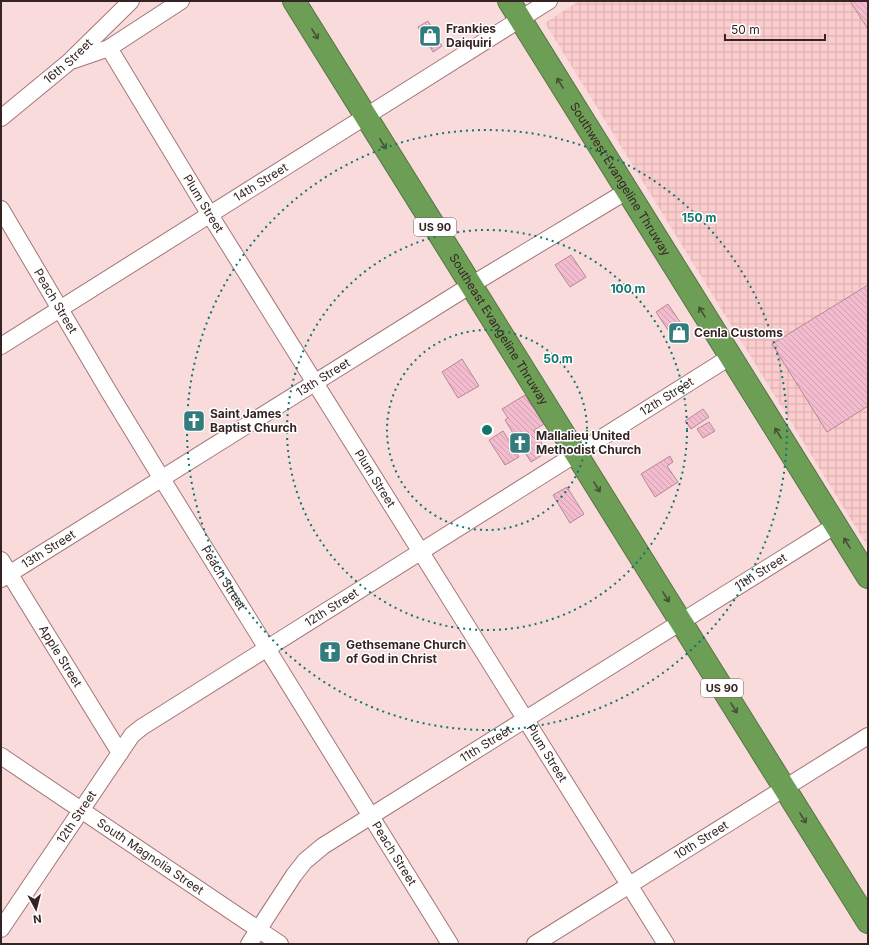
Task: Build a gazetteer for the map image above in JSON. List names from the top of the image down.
{
  "streets": {
    "highway": ["Southwest Evangeline Thruway", "US 90", "Southeast Evangeline Thruway"],
    "street": [
      "16th Street",
      "14th Street",
      "Plum Street",
      "Peach Street",
      "13th Street",
      "12th Street",
      "11th Street",
      "Apple Street",
      "10th Street",
      "South Magnolia Street"
    ]
  },
  "crossings": [
    ["Southwest Evangeline Thruway", "14th Street"],
    ["Southwest Evangeline Thruway", "13th Street"],
    ["Southwest Evangeline Thruway", "12th Street"],
    ["Southwest Evangeline Thruway", "11th Street"],
    ["14th Street", "Plum Street"],
    ["14th Street", "Peach Street"],
    ["14th Street", "Southeast Evangeline Thruway"],
    ["Plum Street", "13th Street"],
    ["Plum Street", "12th Street"],
    ["Plum Street", "11th Street"],
    ["Plum Street", "10th Street"],
    ["US 90", "Southeast Evangeline Thruway"],
    ["US 90", "12th Street"],
    ["US 90", "11th Street"],
    ["US 90", "10th Street"],
    ["Peach Street", "13th Street"],
    ["Peach Street", "12th Street"],
    ["Peach Street", "11th Street"],
    ["Southeast Evangeline Thruway", "13th Street"],
    ["Southeast Evangeline Thruway", "12th Street"],
    ["13th Street", "Apple Street"],
    ["12th Street", "Apple Street"],
    ["12th Street", "South Magnolia Street"],
    ["11th Street", "South Magnolia Street"]
  ],
  "one_way": ["Southeast Evangeline Thruway"],
  "places": {
    "shop": ["Frankies Daiquiri", "Cenla Customs"],
    "church": ["Saint James Baptist Church", "Mallalieu United Methodist Church", "Gethsemane Church of God in Christ"]
  },
  "scale_bar": "50 m",
  "north": "bottom",
  "rings": ["150 m", "100 m", "50 m"]
}
